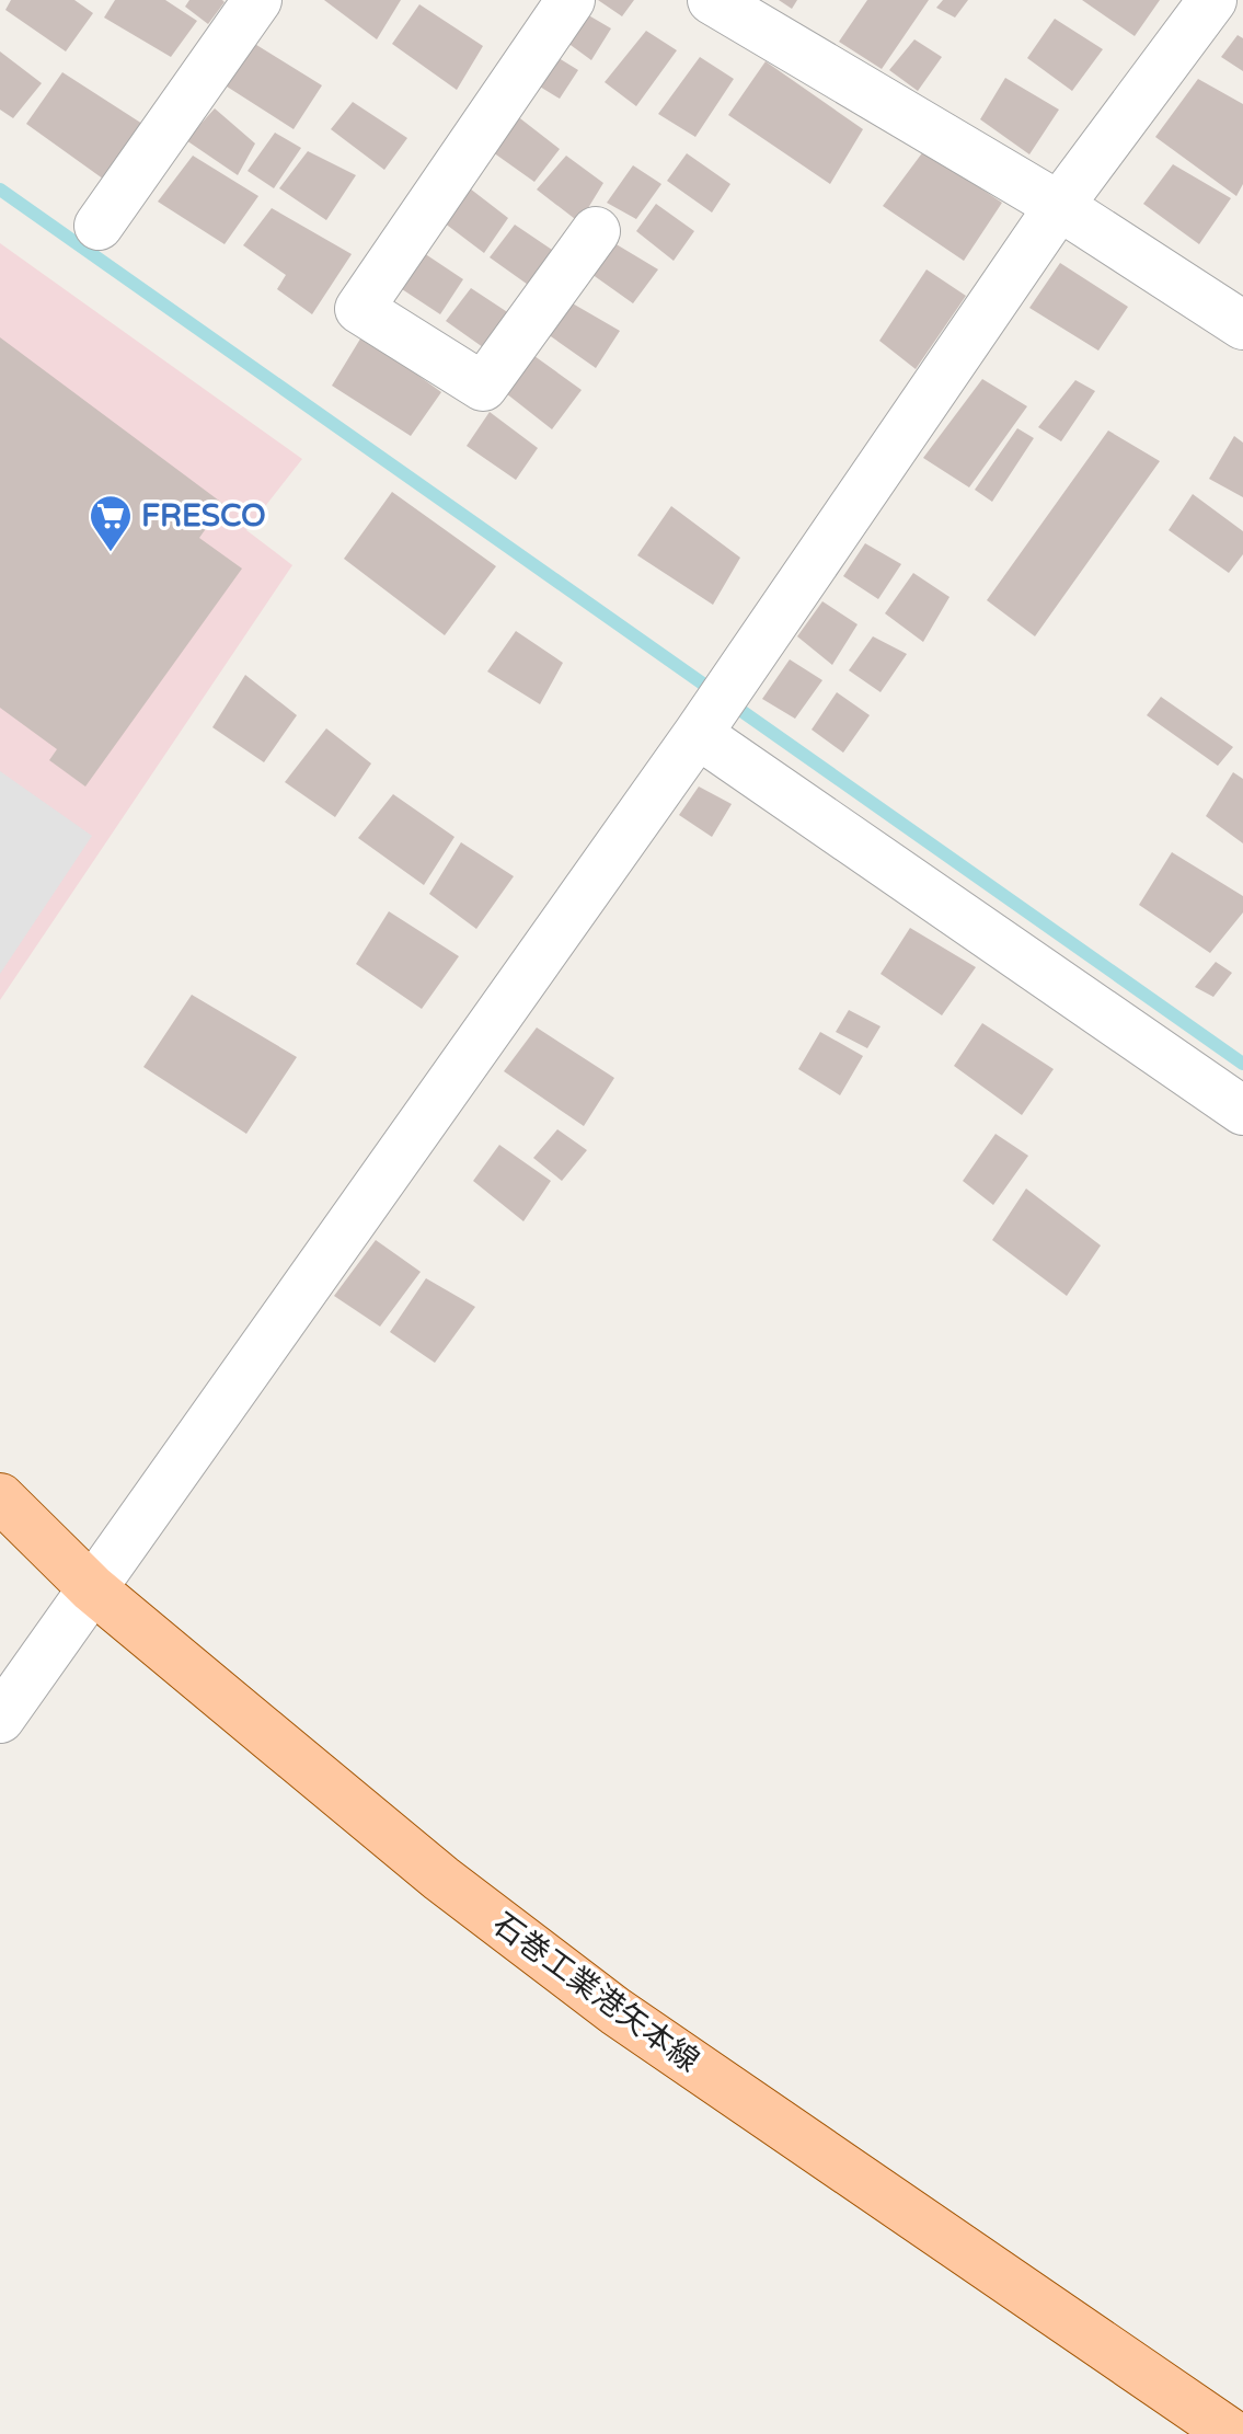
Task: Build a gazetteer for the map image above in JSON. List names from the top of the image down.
{
  "streets": {
    "main road": ["石巻工業港矢本線"]
  },
  "places": {
    "supermarket": ["FRESCO"]
  }
}
